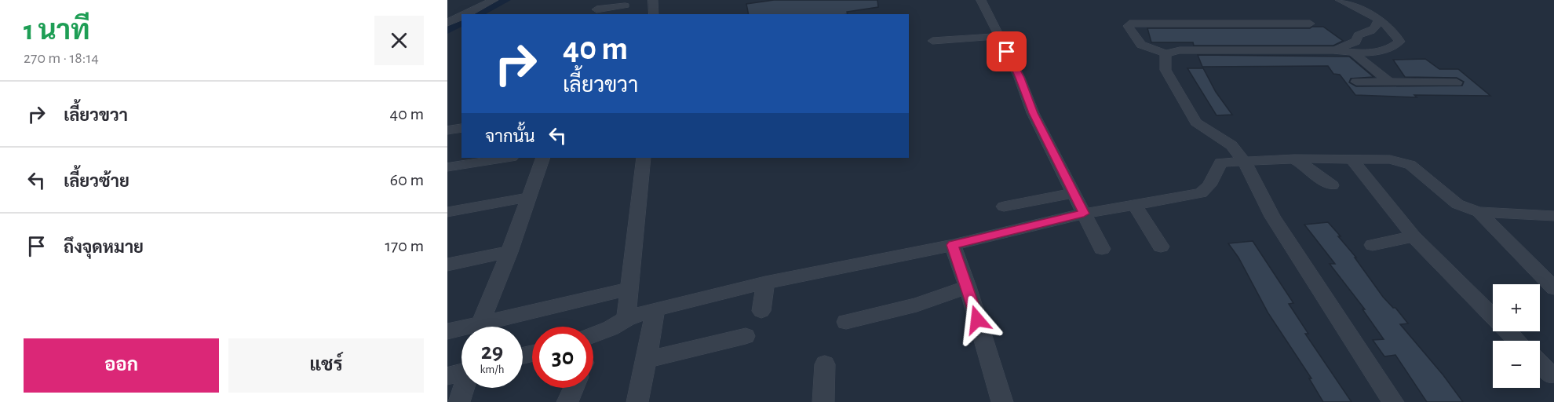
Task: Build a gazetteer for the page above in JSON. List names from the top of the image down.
{
  "page": {
    "heading": ["1 นาที", "270 m · 18:14"],
    "turn": ["40 m", "เลี้ยวขวา"],
    "list": [
      {
        "name": "เลี้ยวขวา",
        "value": "40 m"
      },
      {
        "name": "เลี้ยวซ้าย",
        "value": "60 m"
      },
      {
        "name": "ถึงจุดหมาย",
        "value": "170 m"
      }
    ],
    "then": "จากนั้น",
    "map_buttons": ["+", "−"],
    "speed": "29 km/h",
    "limit": "30",
    "buttons": ["ออก", "แชร์"]
  }
}
